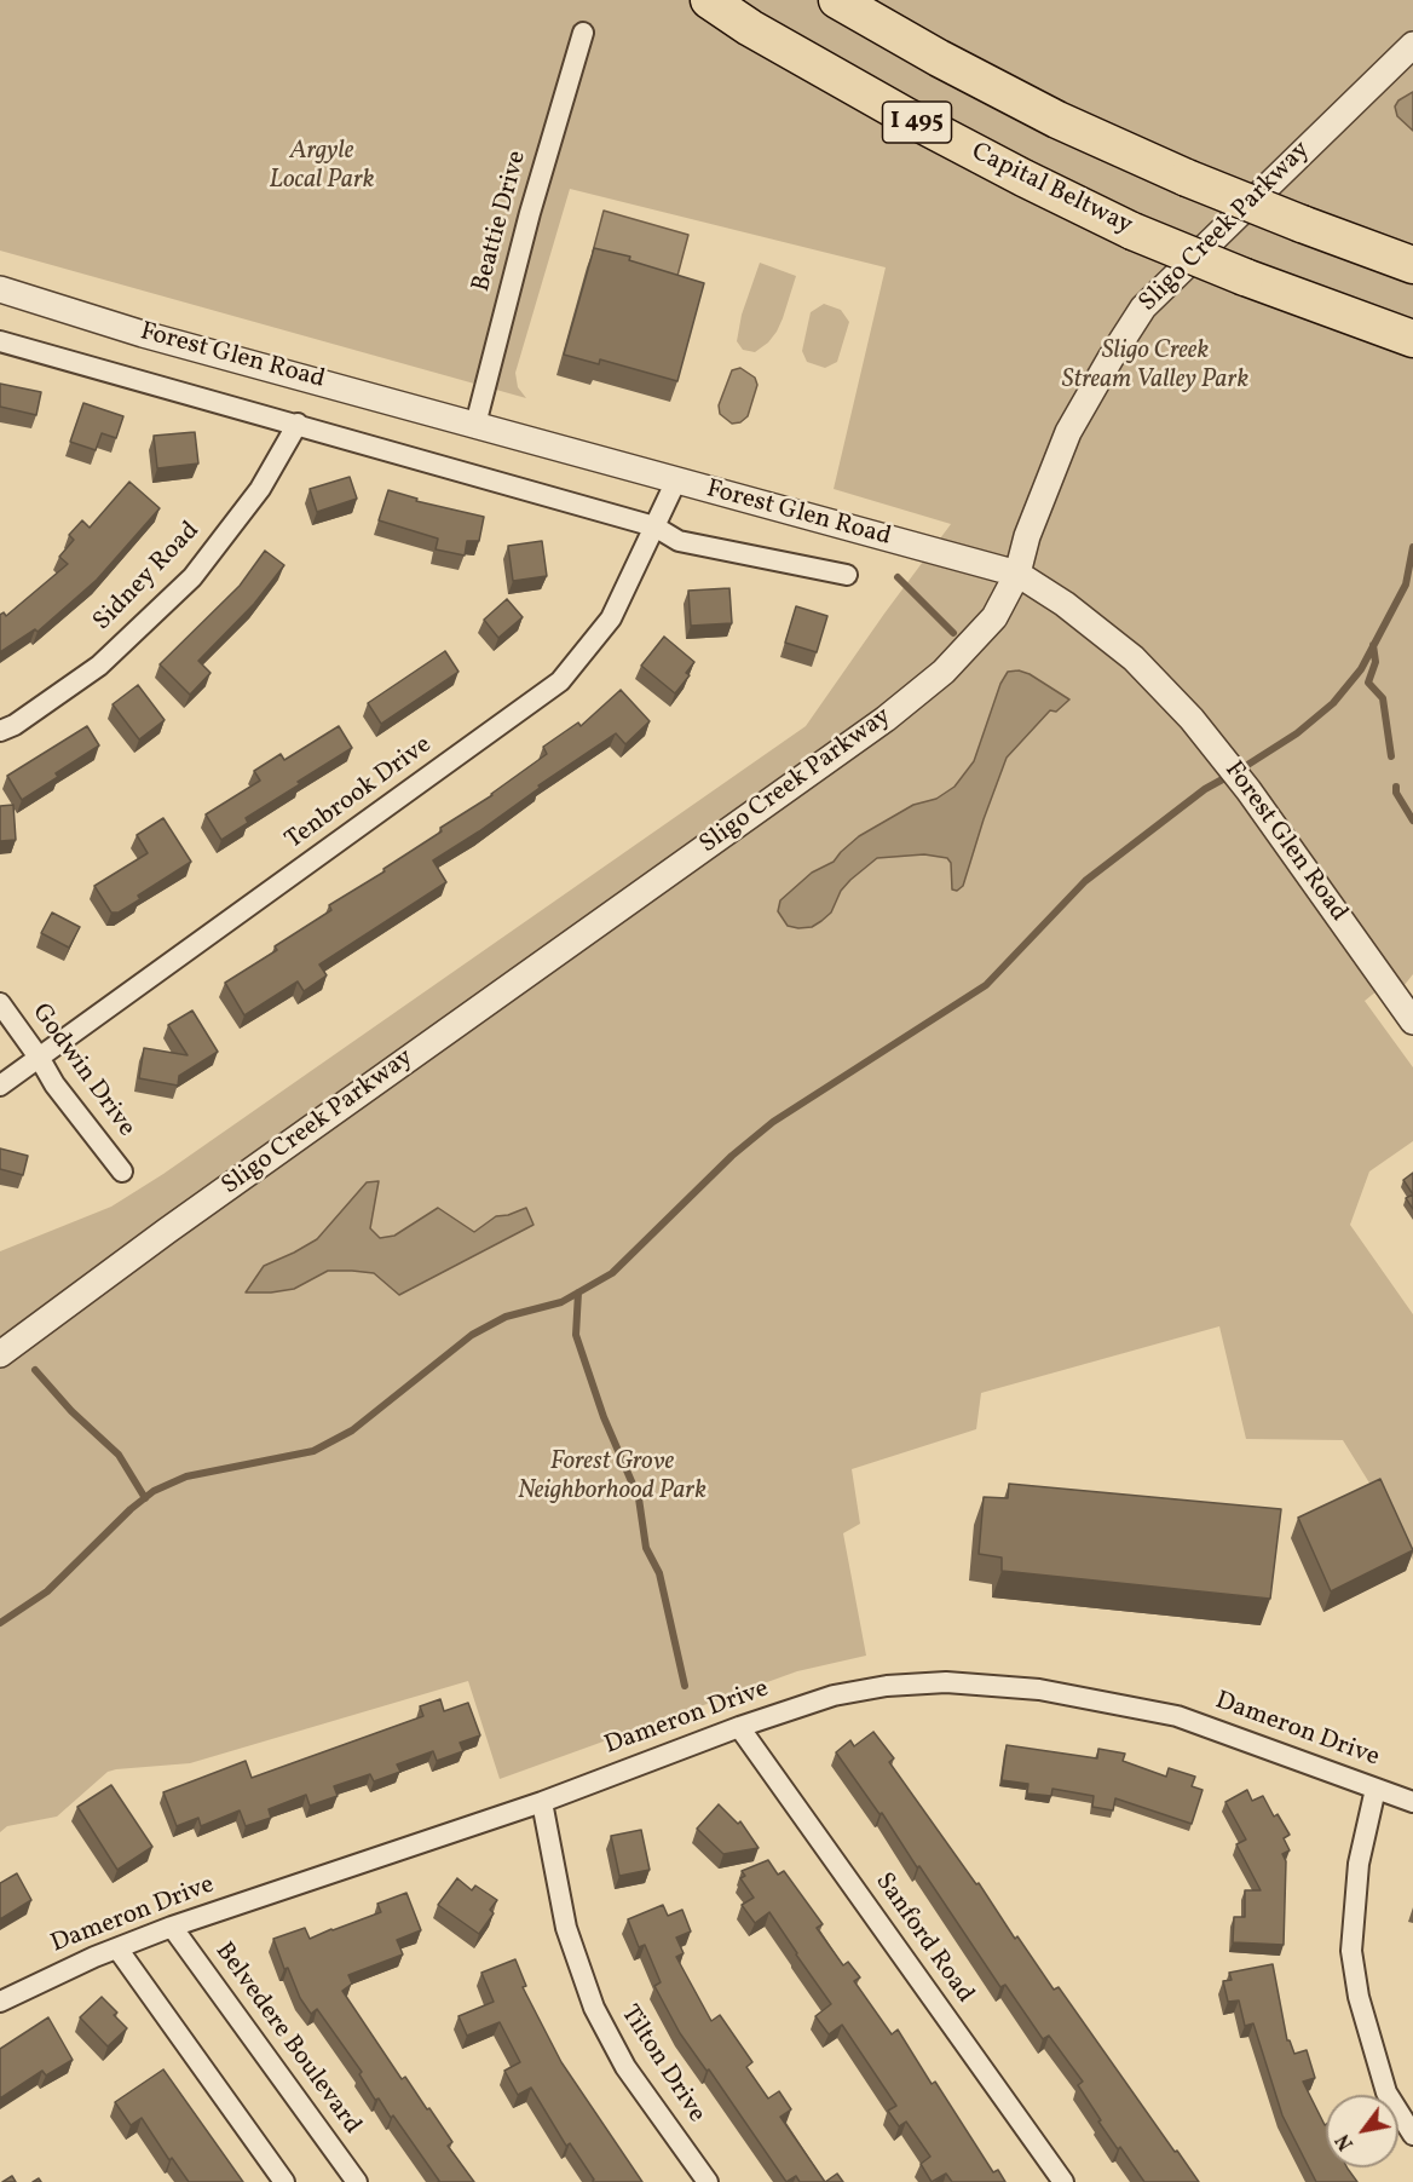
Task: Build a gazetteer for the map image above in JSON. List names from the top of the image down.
{
  "streets": {
    "highway": ["I 495", "Capital Beltway"],
    "street": [
      "Beattie Drive",
      "Sligo Creek Parkway",
      "Forest Glen Road",
      "Sidney Road",
      "Tenbrook Drive",
      "Godwin Drive",
      "Dameron Drive",
      "Sanford Road",
      "Belvedere Boulevard",
      "Tilton Drive"
    ]
  },
  "crossings": [
    ["Beattie Drive", "Forest Glen Road"],
    ["Sligo Creek Parkway", "Forest Glen Road"],
    ["Forest Glen Road", "Sidney Road"],
    ["Forest Glen Road", "Tenbrook Drive"],
    ["Tenbrook Drive", "Godwin Drive"],
    ["Dameron Drive", "Sanford Road"],
    ["Dameron Drive", "Belvedere Boulevard"],
    ["Dameron Drive", "Tilton Drive"]
  ],
  "parks": ["Argyle Local Park", "Sligo Creek Stream Valley Park", "Forest Grove Neighborhood Park"],
  "north": "bottom left"
}
